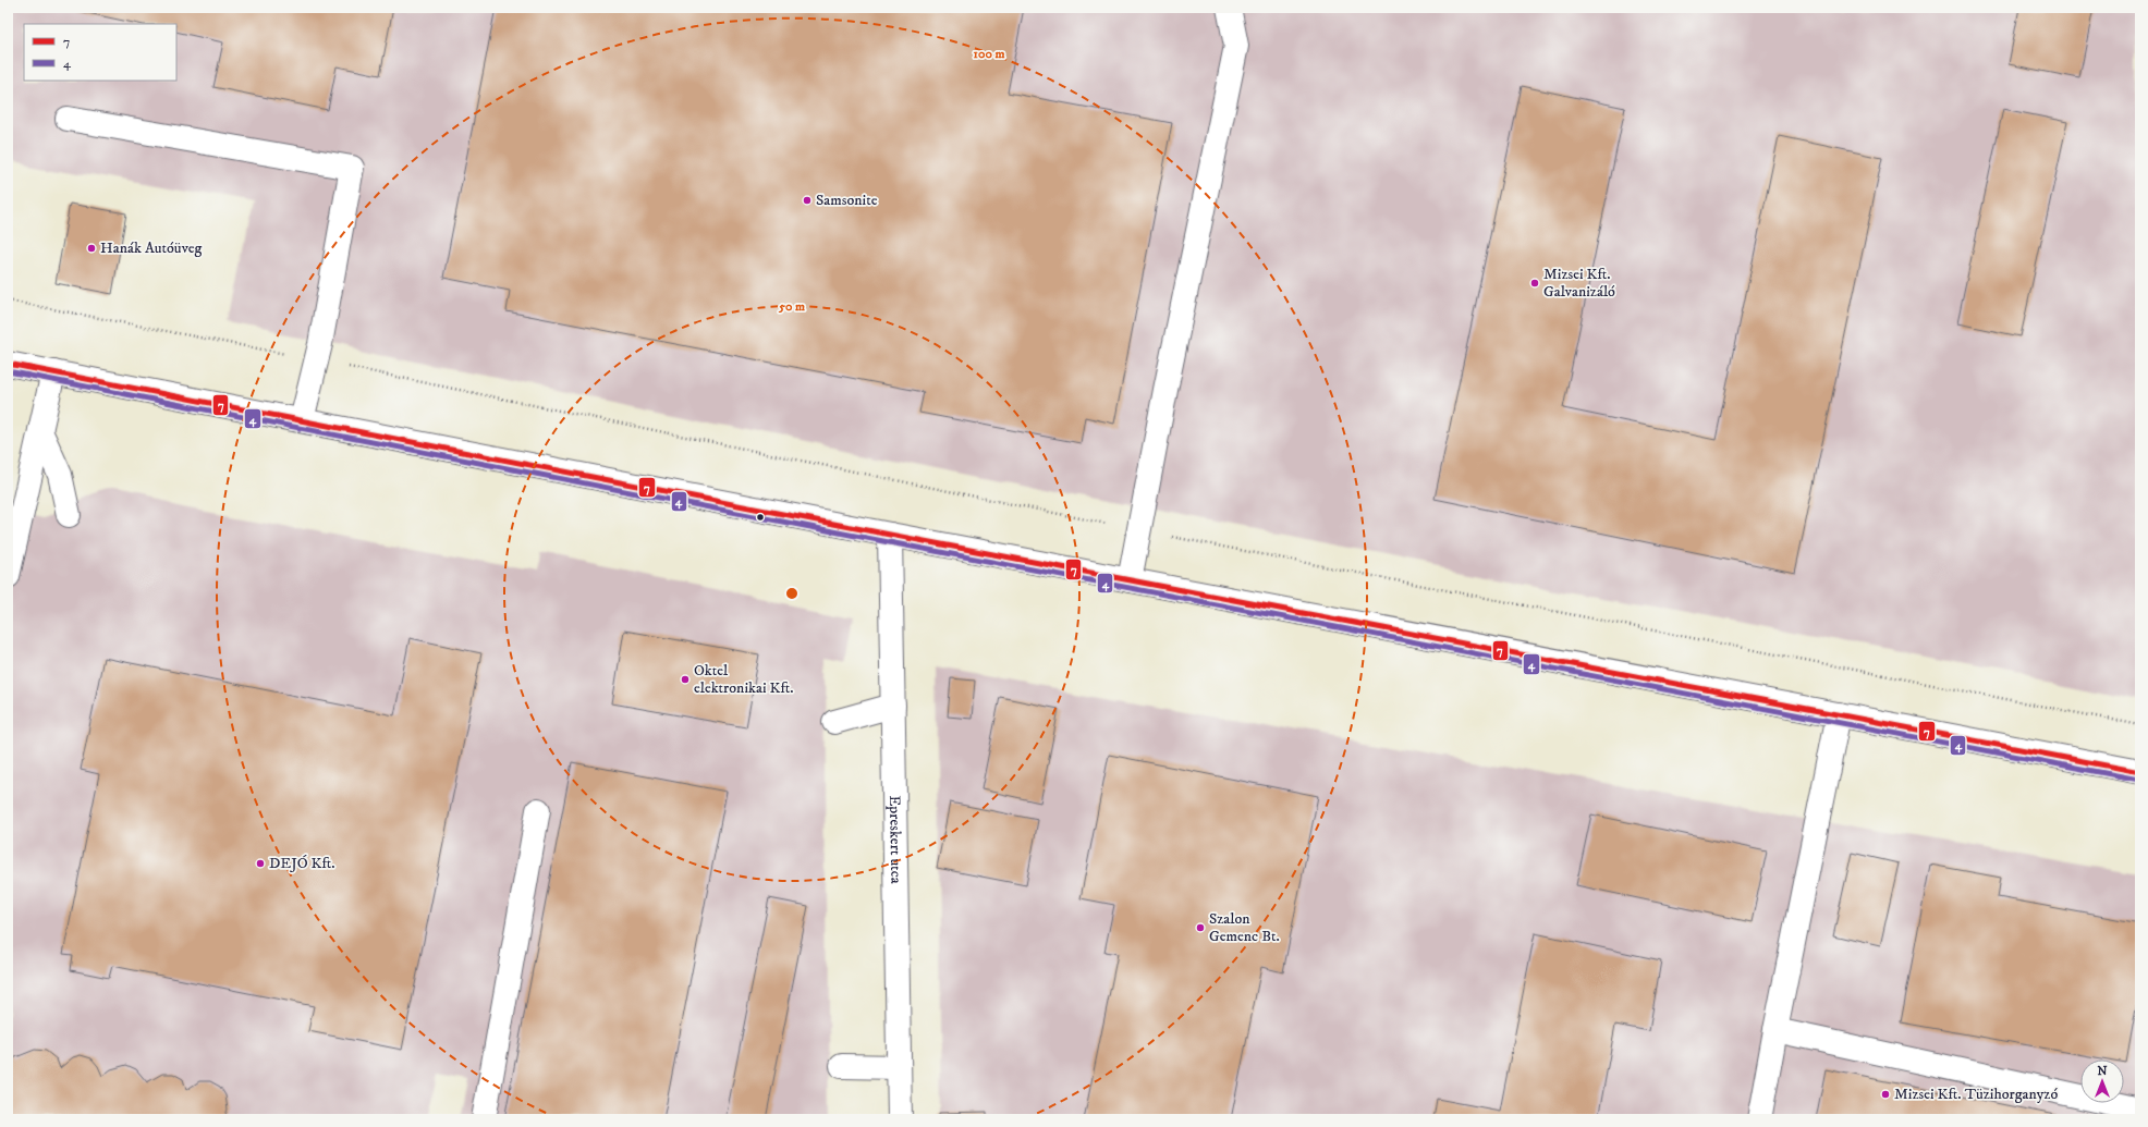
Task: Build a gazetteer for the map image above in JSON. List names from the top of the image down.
{
  "streets": {
    "street": ["Epreskert utca"]
  },
  "places": [
    "Samsonite",
    "Hanák Autóüveg",
    "Mizsei Kft. Galvanizáló",
    "Oktel elektronikai Kft.",
    "DEJÓ Kft.",
    "Szalon Gemenc Bt.",
    "Mizsei Kft. Tüzihorganyzó"
  ],
  "lines": ["transit line 7", "transit line 4"],
  "legend": ["7", "4"],
  "north": "top",
  "rings": ["100 m", "50 m"]
}
